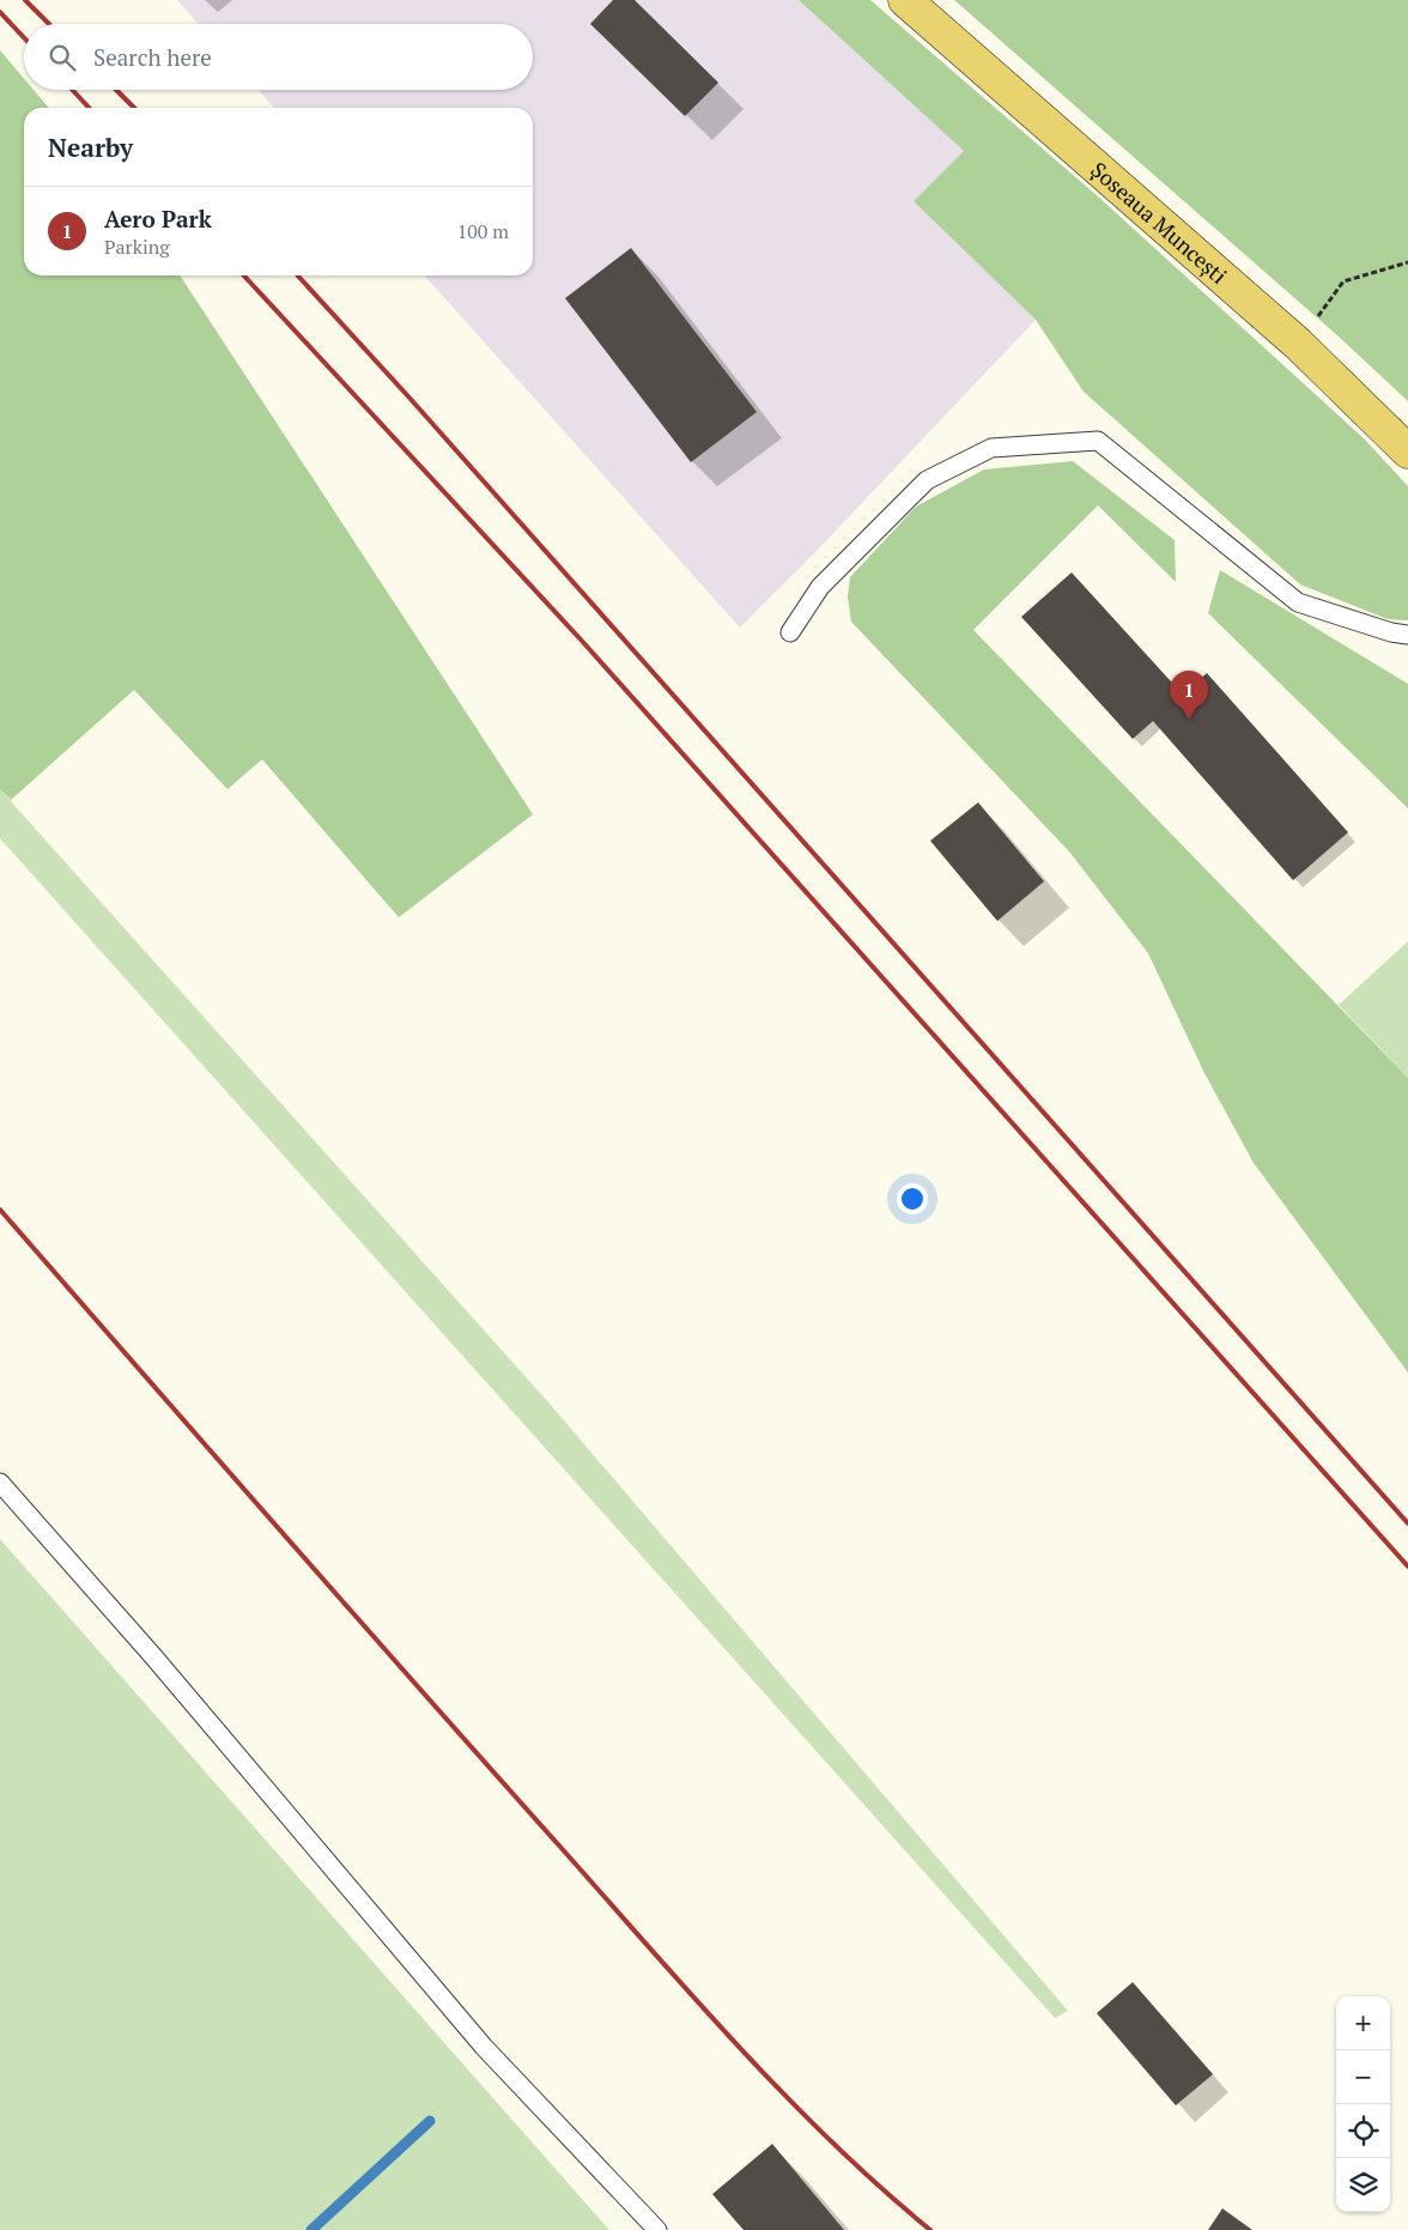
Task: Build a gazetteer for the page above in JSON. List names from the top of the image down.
{
  "streets": {
    "main road": ["Șoseaua Muncești"]
  },
  "page": {
    "search": "Search here",
    "heading": "Nearby",
    "list": [
      {
        "mark": "1",
        "name": "Aero Park",
        "note": "Parking",
        "value": "100 m"
      }
    ],
    "pins": "1",
    "map_buttons": ["+", "−"]
  }
}
